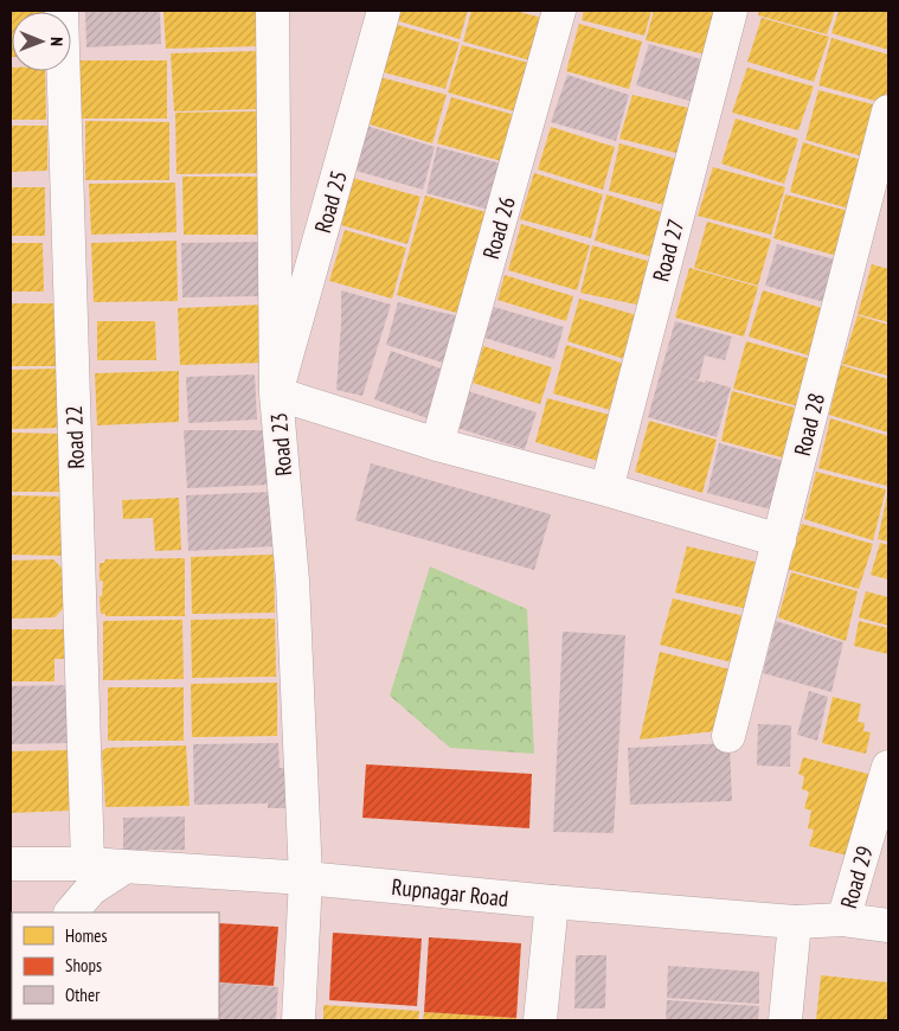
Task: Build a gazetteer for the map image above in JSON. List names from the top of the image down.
{
  "streets": {
    "street": [
      "Road 25",
      "Road 26",
      "Road 27",
      "Road 28",
      "Road 22",
      "Road 23",
      "Road 29",
      "Rupnagar Road"
    ]
  },
  "crossings": [
    ["Road 25", "Road 23"],
    ["Road 22", "Rupnagar Road"],
    ["Road 23", "Rupnagar Road"],
    ["Road 29", "Rupnagar Road"]
  ],
  "legend": ["Homes", "Shops", "Other"],
  "north": "right"
}
